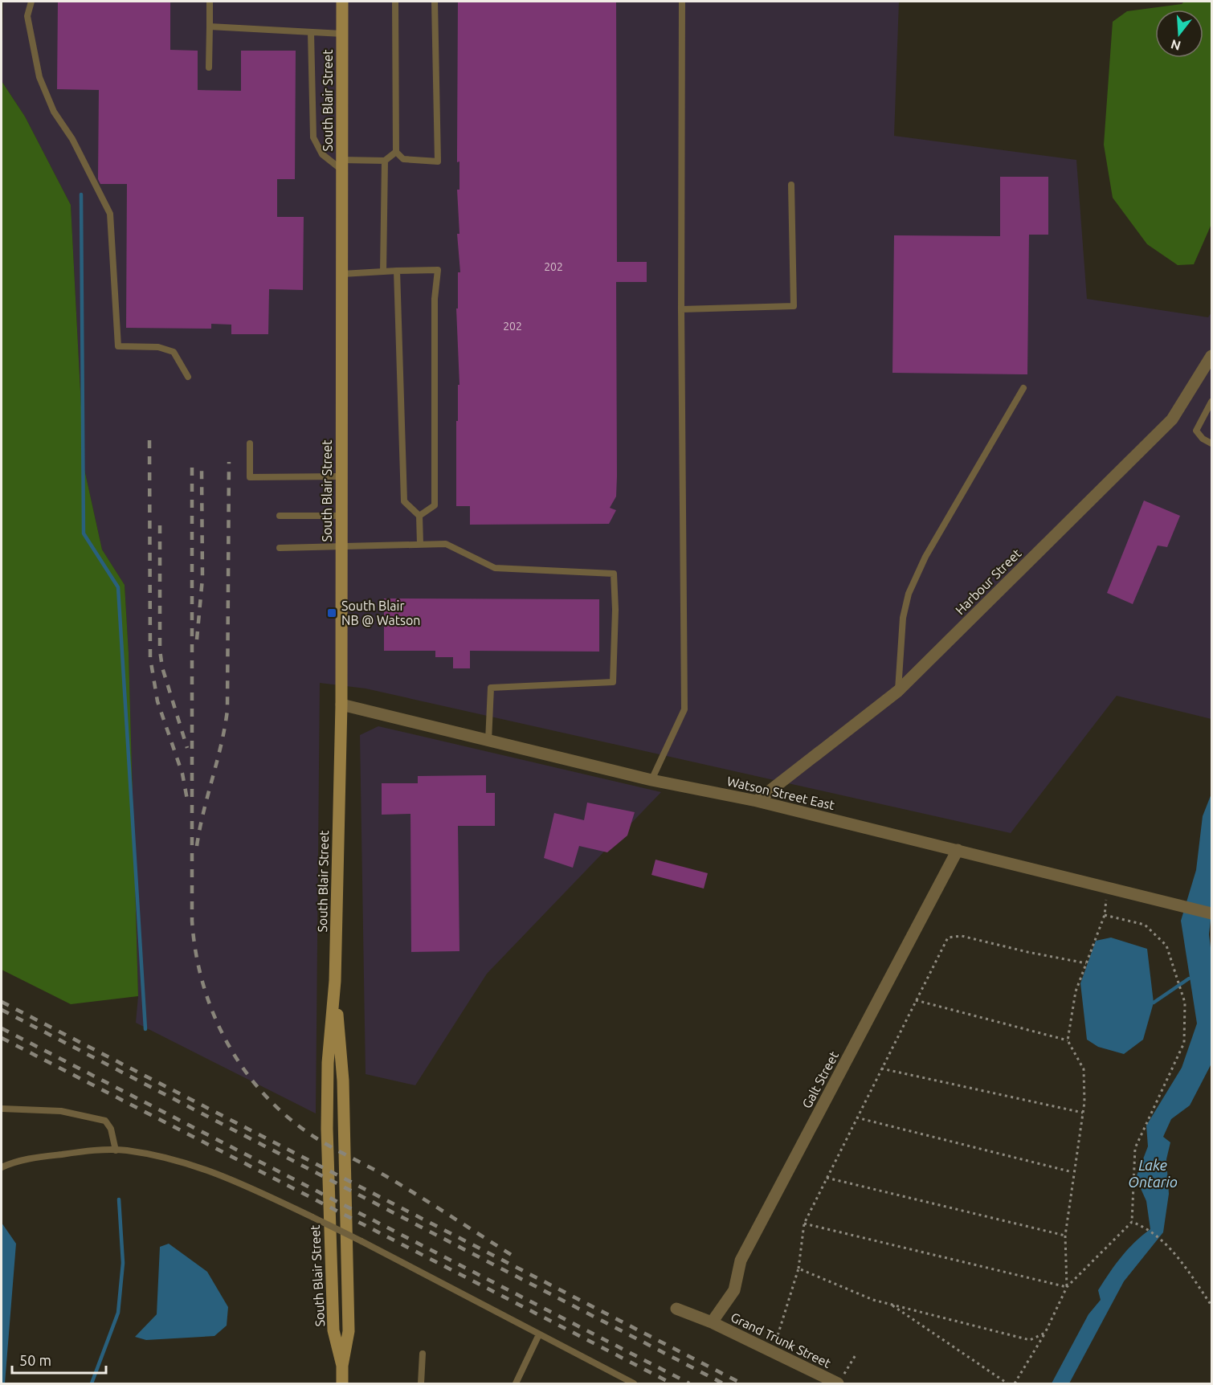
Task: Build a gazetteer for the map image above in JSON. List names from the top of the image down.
{
  "streets": {
    "street": [
      "South Blair Street",
      "Harbour Street",
      "Watson Street East",
      "Galt Street",
      "Grand Trunk Street"
    ]
  },
  "crossings": [
    ["South Blair Street", "Watson Street East"],
    ["Harbour Street", "Watson Street East"],
    ["Watson Street East", "Galt Street"],
    ["Galt Street", "Grand Trunk Street"]
  ],
  "water": ["Lake Ontario"],
  "places": {
    "transit": ["South Blair NB @ Watson"]
  },
  "house_numbers": ["202", "202"],
  "scale_bar": "50 m",
  "north": "bottom"
}
